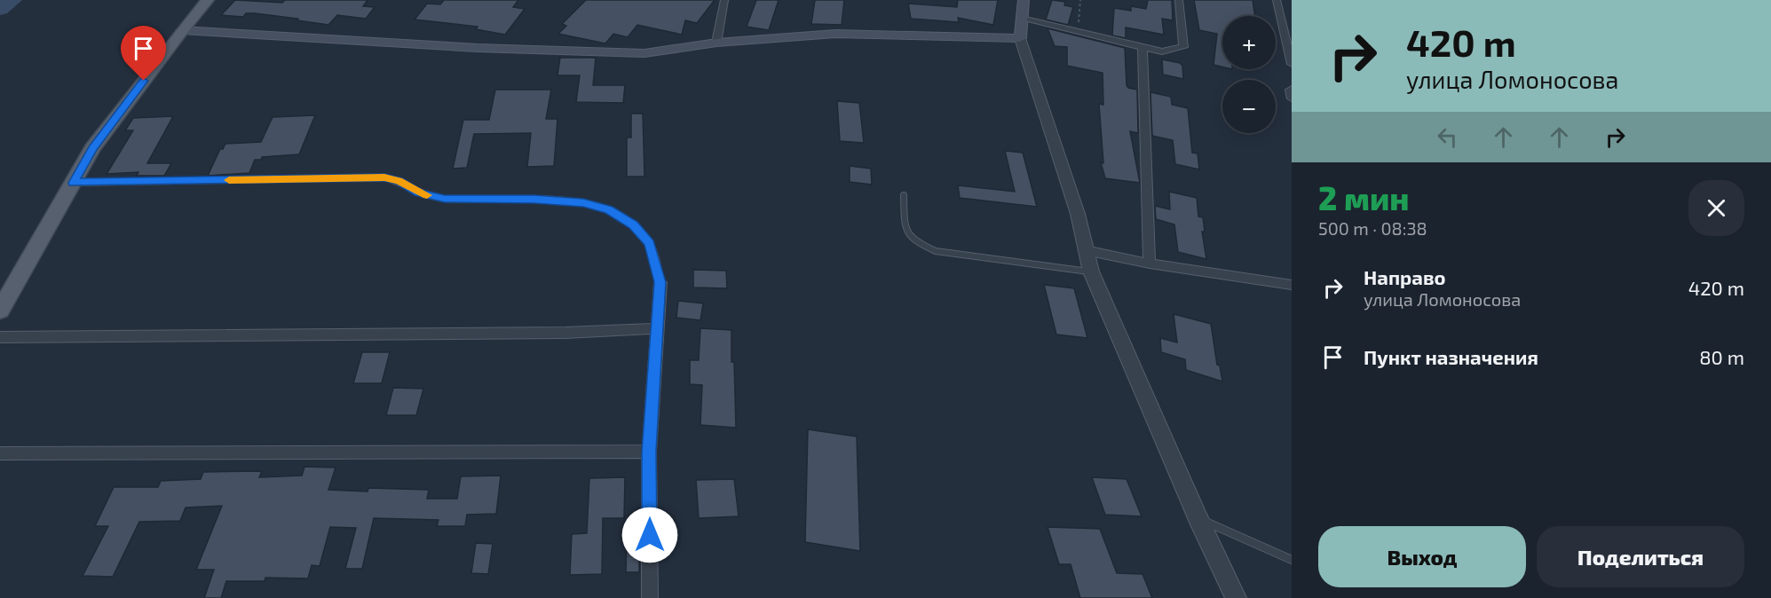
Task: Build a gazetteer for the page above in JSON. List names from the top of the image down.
{
  "page": {
    "turn": ["420 m", "улица Ломоносова"],
    "map_buttons": ["+", "−"],
    "heading": ["2 мин", "500 m · 08:38"],
    "list": [
      {
        "name": "Направо",
        "note": "улица Ломоносова",
        "value": "420 m"
      },
      {
        "name": "Пункт назначения",
        "value": "80 m"
      }
    ],
    "buttons": ["Выход", "Поделиться"]
  }
}
